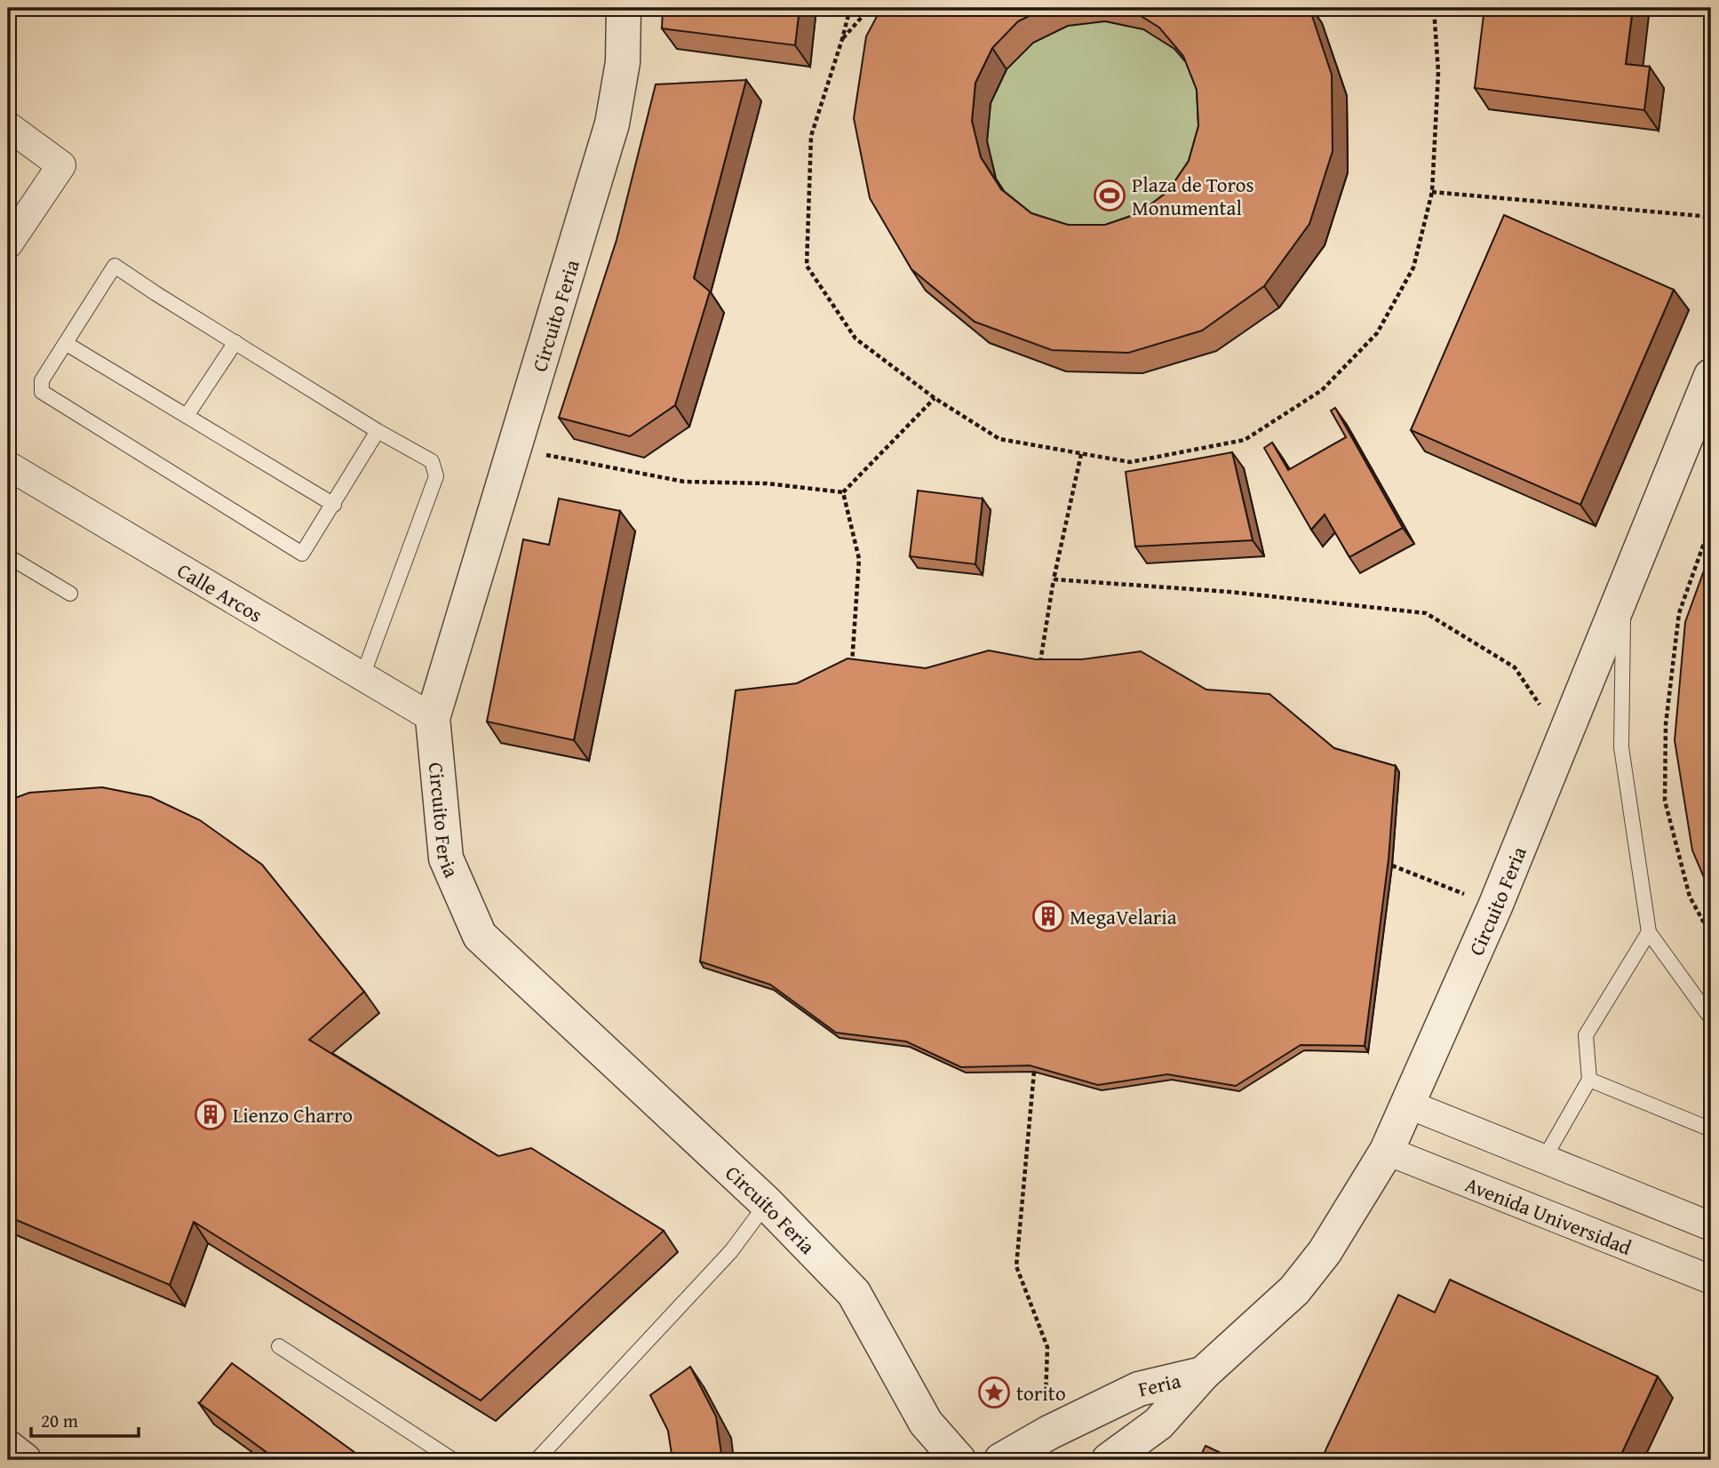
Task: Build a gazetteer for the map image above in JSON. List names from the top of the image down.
{
  "streets": {
    "street": [
      "Circuito Feria",
      "Calle Arcos",
      "Avenida Universidad",
      "Feria"
    ]
  },
  "crossings": [
    ["Circuito Feria", "Calle Arcos"],
    ["Circuito Feria", "Avenida Universidad"],
    ["Circuito Feria", "Feria"]
  ],
  "places": {
    "sports": ["Plaza de Toros Monumental"],
    "building": ["MegaVelaria", "Lienzo Charro"],
    "place": ["torito"]
  },
  "scale_bar": "20 m"
}
